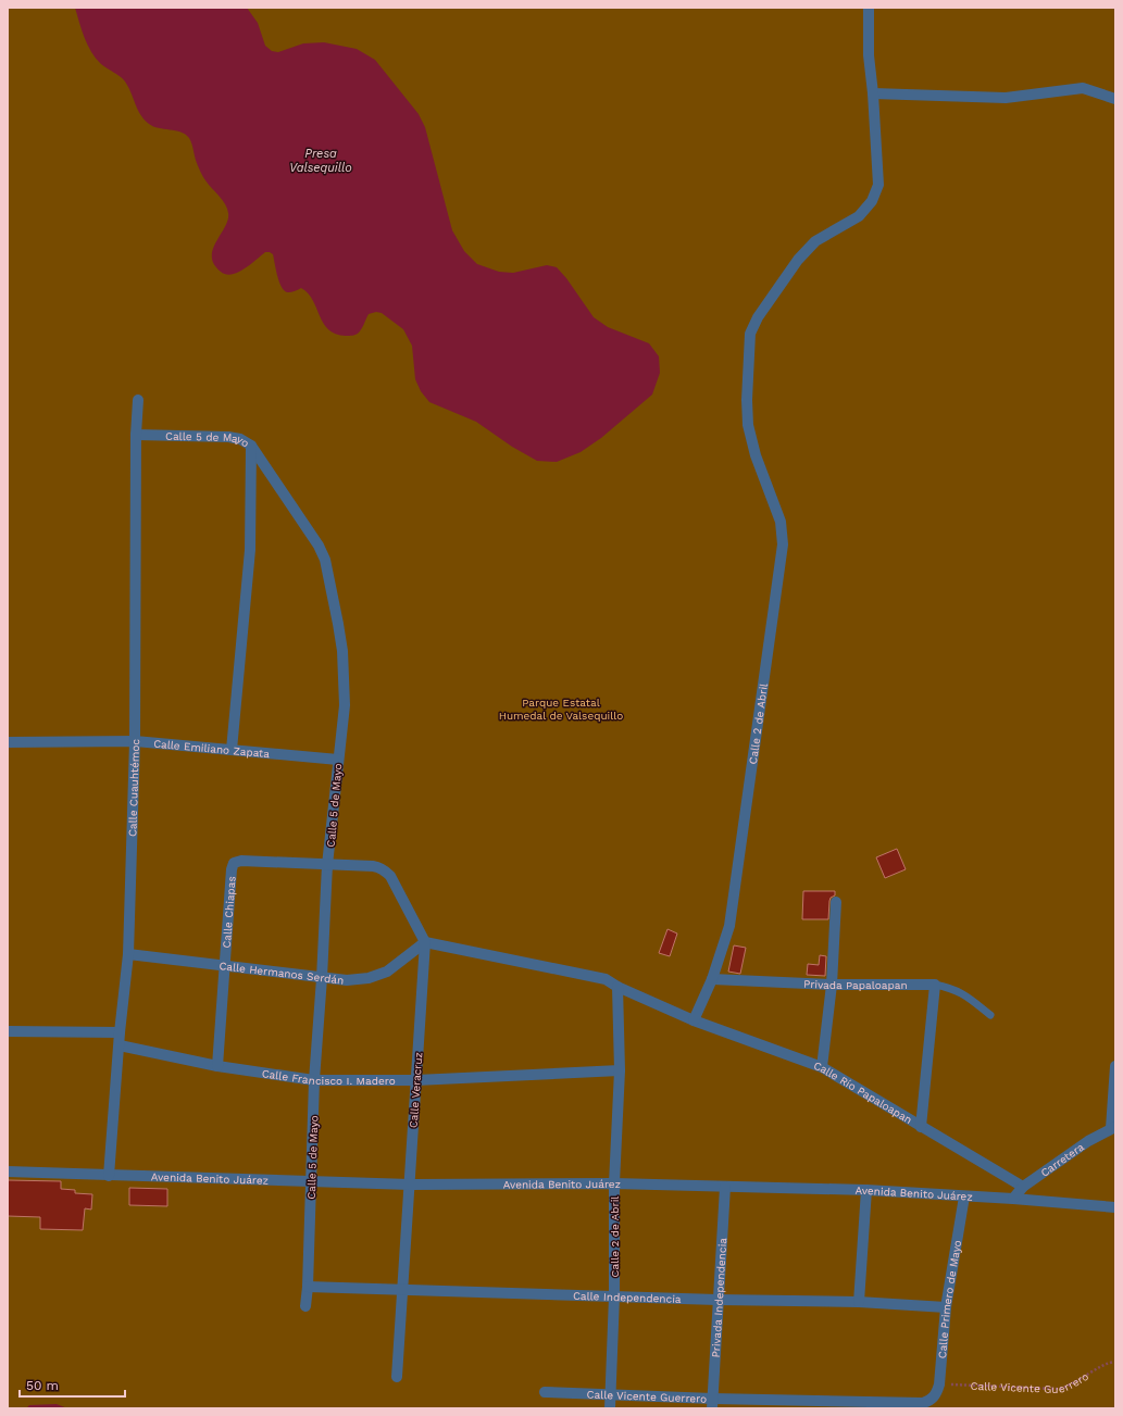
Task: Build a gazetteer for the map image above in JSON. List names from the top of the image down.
{
  "streets": {
    "street": [
      "Calle 5 de Mayo",
      "Calle 2 de Abril",
      "Calle Emiliano Zapata",
      "Calle Cuauhtémoc",
      "Calle Chiapas",
      "Calle Hermanos Serdán",
      "Privada Papaloapan",
      "Calle Francisco I. Madero",
      "Calle Veracruz",
      "Calle Río Papaloapan",
      "Carretera",
      "Avenida Benito Juárez",
      "Calle Independencia",
      "Privada Independencia",
      "Calle Primero de Mayo",
      "Calle Vicente Guerrero"
    ]
  },
  "crossings": [
    ["Calle 5 de Mayo", "Calle Emiliano Zapata"],
    ["Calle 5 de Mayo", "Calle Cuauhtémoc"],
    ["Calle 5 de Mayo", "Calle Chiapas"],
    ["Calle 5 de Mayo", "Calle Hermanos Serdán"],
    ["Calle 5 de Mayo", "Calle Francisco I. Madero"],
    ["Calle 5 de Mayo", "Avenida Benito Juárez"],
    ["Calle 5 de Mayo", "Calle Independencia"],
    ["Calle 2 de Abril", "Privada Papaloapan"],
    ["Calle 2 de Abril", "Calle Francisco I. Madero"],
    ["Calle 2 de Abril", "Calle Río Papaloapan"],
    ["Calle 2 de Abril", "Avenida Benito Juárez"],
    ["Calle 2 de Abril", "Calle Independencia"],
    ["Calle 2 de Abril", "Calle Vicente Guerrero"],
    ["Calle Emiliano Zapata", "Calle Cuauhtémoc"],
    ["Calle Cuauhtémoc", "Calle Hermanos Serdán"],
    ["Calle Cuauhtémoc", "Calle Francisco I. Madero"],
    ["Calle Cuauhtémoc", "Avenida Benito Juárez"],
    ["Calle Chiapas", "Calle Hermanos Serdán"],
    ["Calle Chiapas", "Calle Francisco I. Madero"],
    ["Calle Hermanos Serdán", "Calle Veracruz"],
    ["Calle Hermanos Serdán", "Calle Río Papaloapan"],
    ["Calle Francisco I. Madero", "Calle Veracruz"],
    ["Calle Veracruz", "Calle Río Papaloapan"],
    ["Calle Veracruz", "Avenida Benito Juárez"],
    ["Calle Veracruz", "Calle Independencia"],
    ["Calle Río Papaloapan", "Carretera"],
    ["Carretera", "Avenida Benito Juárez"],
    ["Avenida Benito Juárez", "Privada Independencia"],
    ["Avenida Benito Juárez", "Calle Primero de Mayo"],
    ["Calle Independencia", "Privada Independencia"],
    ["Calle Independencia", "Calle Primero de Mayo"],
    ["Privada Independencia", "Calle Vicente Guerrero"],
    ["Calle Primero de Mayo", "Calle Vicente Guerrero"]
  ],
  "water": ["Presa Valsequillo"],
  "parks": ["Parque Estatal Humedal de Valsequillo"],
  "scale_bar": "50 m"
}
